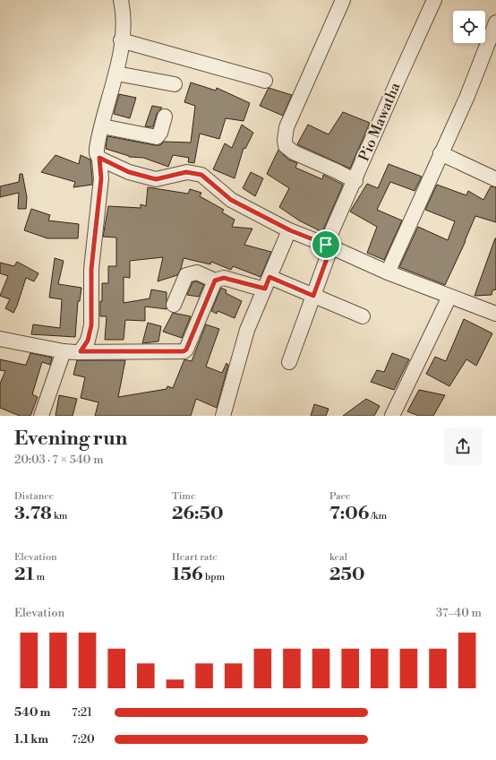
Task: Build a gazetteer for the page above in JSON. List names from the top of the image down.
{
  "streets": {
    "street": ["Pio Mawatha"]
  },
  "page": {
    "heading": ["Evening run", "20:03 · 7 × 540 m"],
    "stats": [
      ["Distance", "3.78 km"],
      ["Time", "26:50"],
      ["Pace", "7:06 /km"],
      ["Elevation", "21 m"],
      ["Heart rate", "156 bpm"],
      ["kcal", "250"]
    ],
    "chart": ["Elevation", "37–40 m"],
    "list": [
      {
        "name": "540 m",
        "note": "7:21"
      },
      {
        "name": "1.1 km",
        "note": "7:20"
      }
    ]
  }
}
